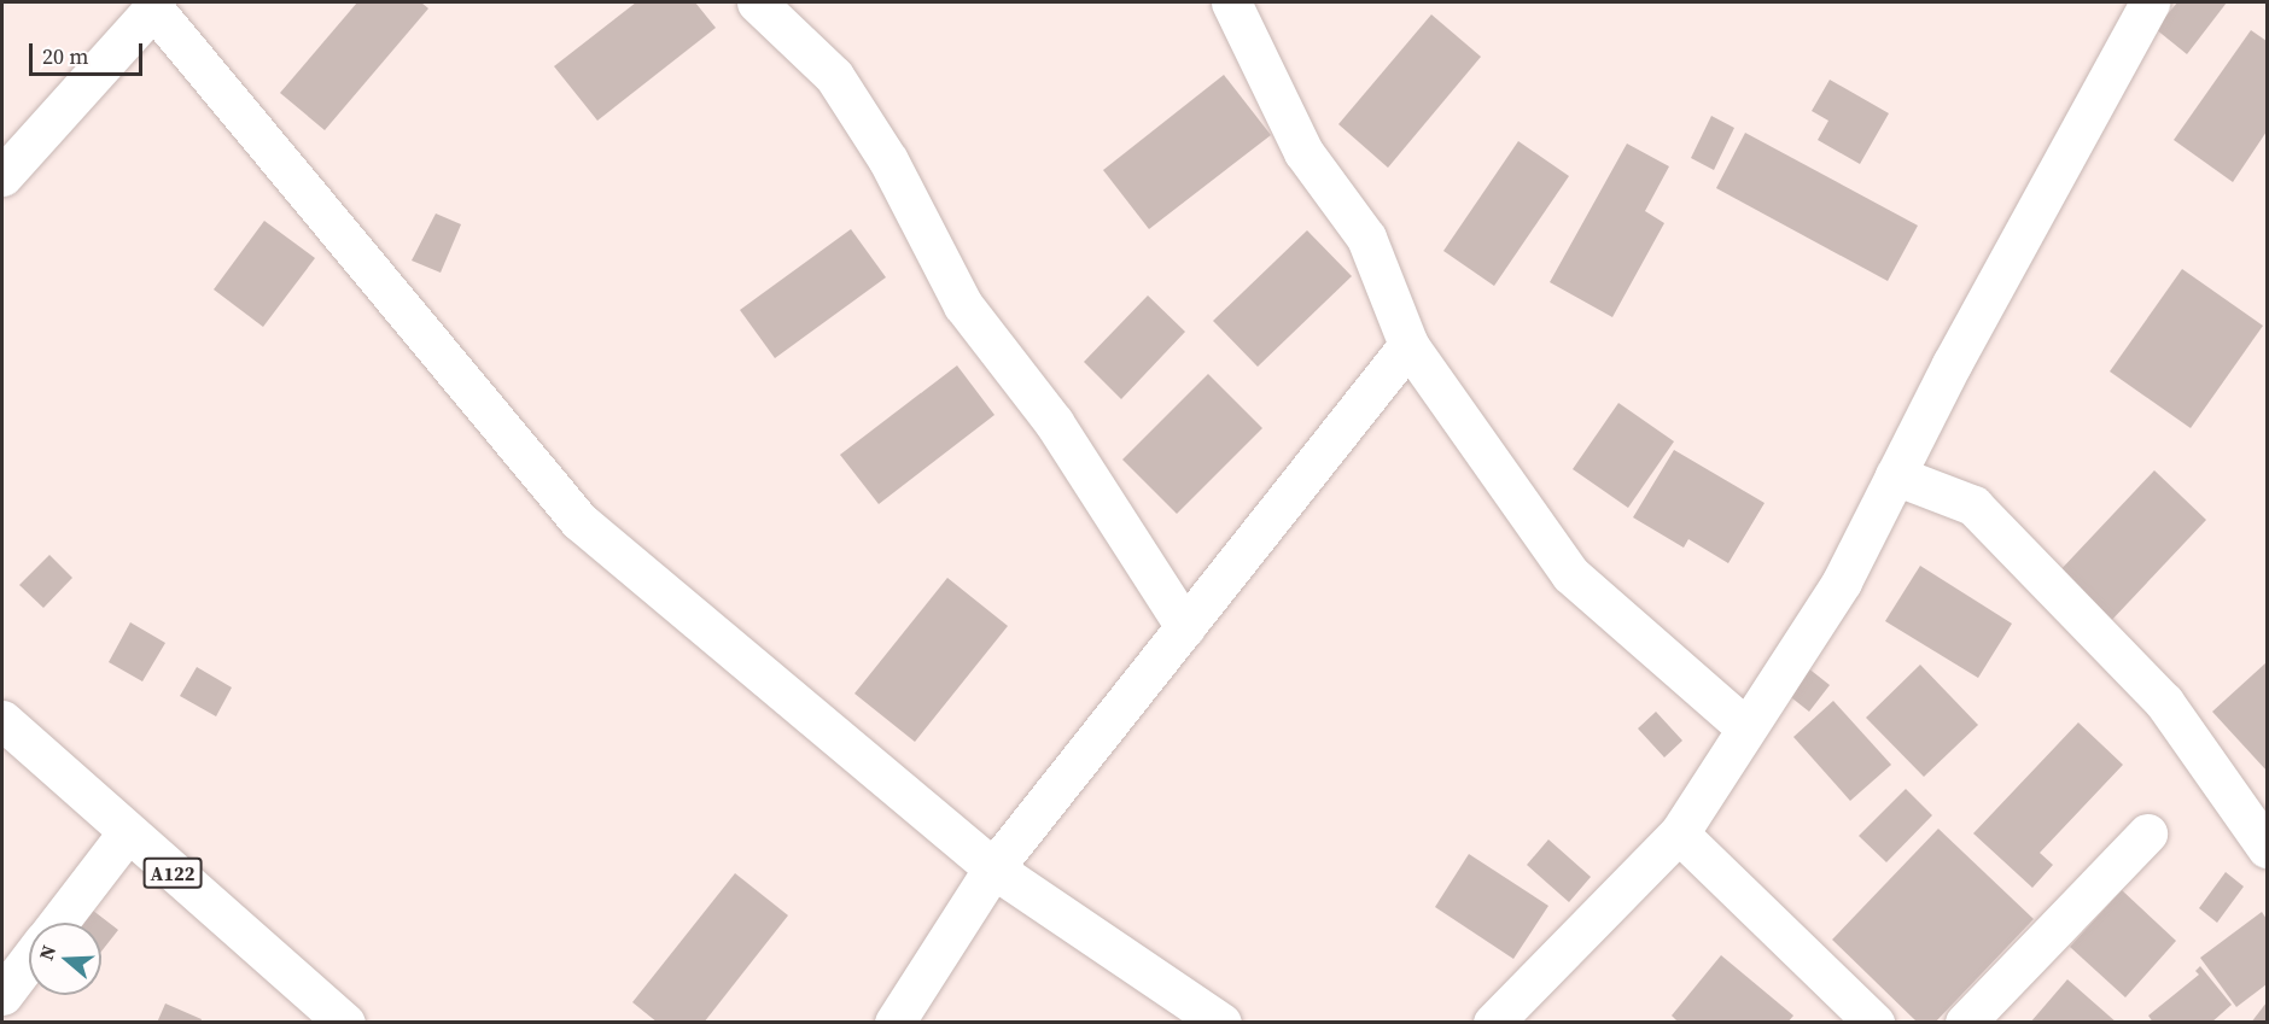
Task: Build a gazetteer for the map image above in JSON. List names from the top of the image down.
{
  "streets": {
    "main road": ["A122"]
  },
  "scale_bar": "20 m",
  "north": "left"
}
